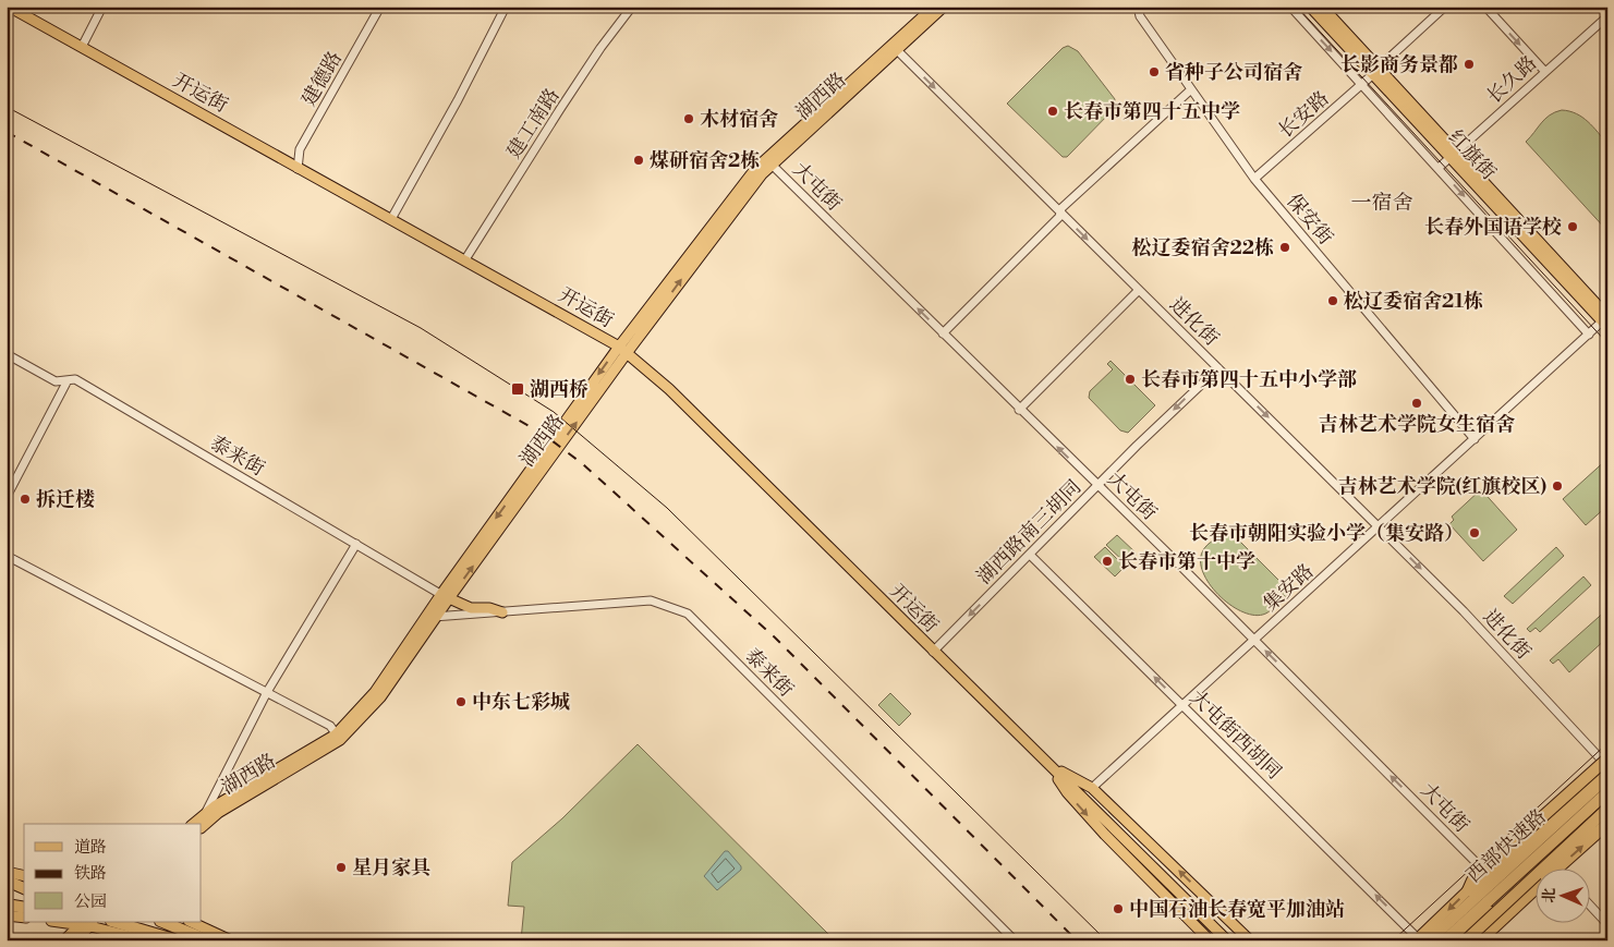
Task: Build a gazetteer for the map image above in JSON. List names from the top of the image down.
{
  "streets": {
    "highway": ["西部快速路"],
    "main road": ["开运街", "湖西路", "红旗街"],
    "street": [
      "建德路",
      "长久路",
      "长安路",
      "建工南路",
      "大屯街",
      "保安街",
      "进化街",
      "泰来街",
      "湖西路南三胡同",
      "集安路",
      "大屯街西胡同"
    ]
  },
  "crossings": [
    ["建德路", "开运街"],
    ["长久路", "红旗街"],
    ["开运街", "湖西路"],
    ["开运街", "建工南路"],
    ["开运街", "湖西路南三胡同"],
    ["开运街", "集安路"],
    ["湖西路", "大屯街"],
    ["湖西路", "进化街"],
    ["湖西路", "泰来街"],
    ["长安路", "红旗街"],
    ["长安路", "保安街"],
    ["红旗街", "集安路"],
    ["大屯街", "湖西路南三胡同"],
    ["大屯街", "集安路"],
    ["保安街", "集安路"],
    ["进化街", "湖西路南三胡同"],
    ["进化街", "集安路"],
    ["湖西路南三胡同", "大屯街西胡同"],
    ["集安路", "大屯街西胡同"],
    ["大屯街西胡同", "西部快速路"]
  ],
  "one_way": [
    "大屯街",
    "进化街",
    "湖西路南三胡同",
    "大屯街西胡同"
  ],
  "districts": ["一宿舍"],
  "places": {
    "other": [
      "长影商务景都",
      "省种子公司宿舍",
      "长春市第四十五中学",
      "木材宿舍",
      "煤研宿舍2栋",
      "长春外国语学校",
      "松辽委宿舍22栋",
      "松辽委宿舍21栋",
      "长春市第四十五中小学部",
      "吉林艺术学院女生宿舍",
      "吉林艺术学院(红旗校区)",
      "拆迁楼",
      "长春市朝阳实验小学（集安路）",
      "长春市第十中学",
      "中东七彩城",
      "星月家具",
      "中国石油长春宽平加油站"
    ],
    "transit": ["湖西桥"]
  },
  "legend": ["道路", "铁路", "公园"],
  "north": "left"
}
